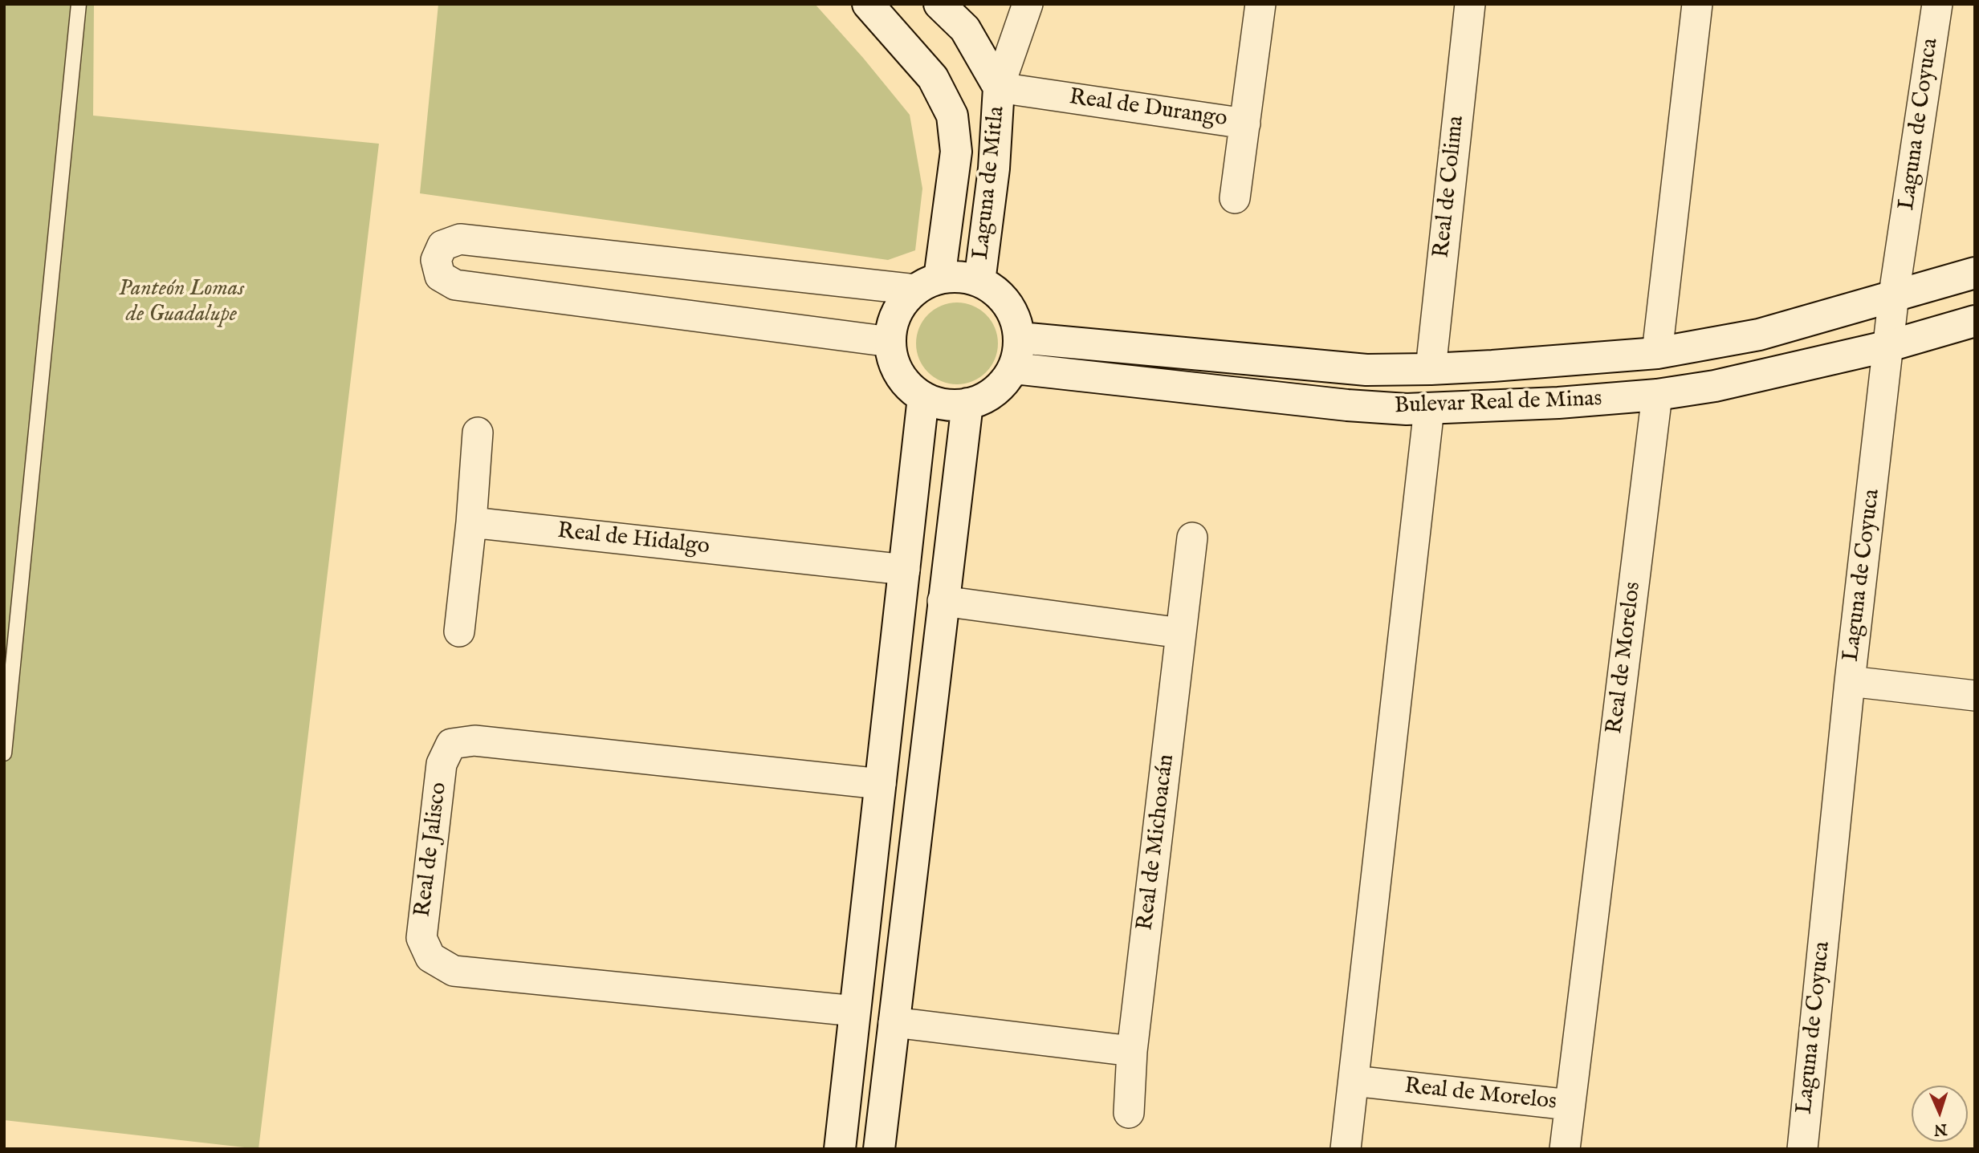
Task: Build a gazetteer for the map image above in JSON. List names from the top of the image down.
{
  "streets": {
    "street": [
      "Real de Durango",
      "Laguna de Coyuca",
      "Laguna de Mitla",
      "Real de Colima",
      "Bulevar Real de Minas",
      "Real de Hidalgo",
      "Real de Morelos",
      "Real de Michoacán",
      "Real de Jalisco"
    ]
  },
  "crossings": [
    ["Real de Durango", "Laguna de Mitla"],
    ["Laguna de Coyuca", "Bulevar Real de Minas"],
    ["Laguna de Mitla", "Bulevar Real de Minas"],
    ["Real de Colima", "Bulevar Real de Minas"],
    ["Bulevar Real de Minas", "Real de Morelos"]
  ],
  "parks": ["Panteón Lomas de Guadalupe"],
  "north": "bottom"
}
